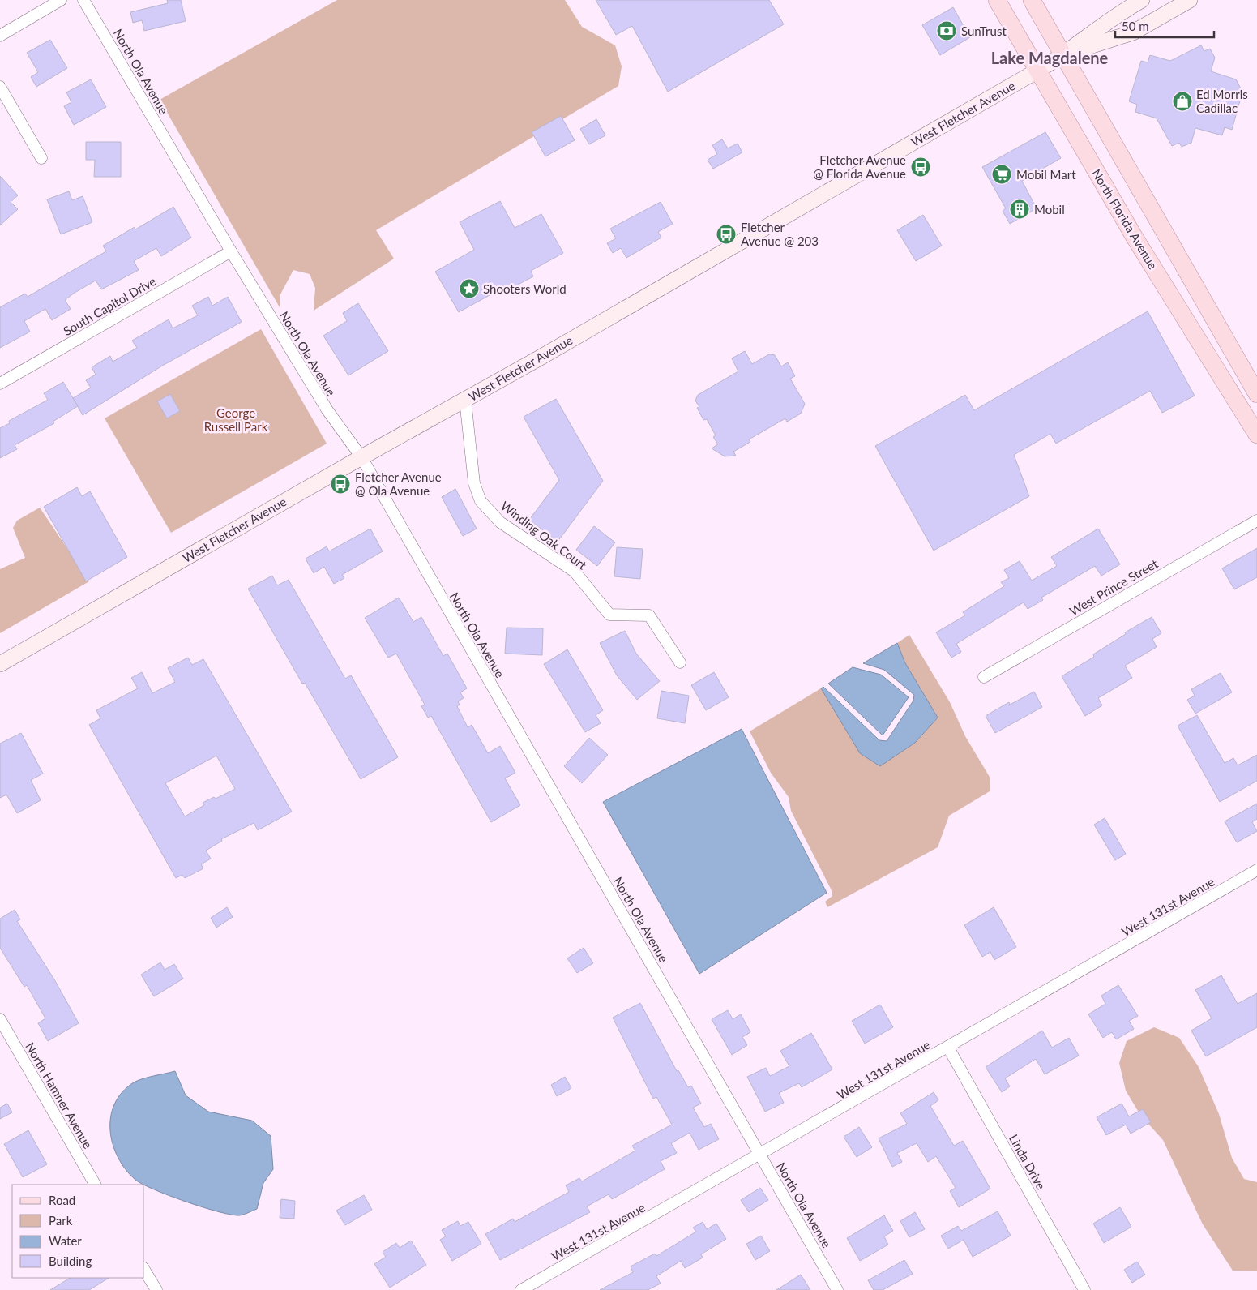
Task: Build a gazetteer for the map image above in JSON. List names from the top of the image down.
{
  "streets": {
    "main road": ["West Fletcher Avenue", "North Florida Avenue"],
    "street": [
      "North Ola Avenue",
      "South Capitol Drive",
      "Winding Oak Court",
      "West Prince Street",
      "West 131st Avenue",
      "North Hamner Avenue",
      "Linda Drive"
    ]
  },
  "crossings": [
    ["North Ola Avenue", "West Fletcher Avenue"],
    ["North Ola Avenue", "South Capitol Drive"],
    ["North Ola Avenue", "West 131st Avenue"],
    ["West Fletcher Avenue", "North Florida Avenue"],
    ["West Fletcher Avenue", "Winding Oak Court"],
    ["West 131st Avenue", "Linda Drive"]
  ],
  "districts": ["Lake Magdalene"],
  "parks": ["George Russell Park"],
  "places": {
    "bank": ["SunTrust"],
    "shop": ["Ed Morris Cadillac"],
    "bus stop": ["Fletcher Avenue @ Florida Avenue", "Fletcher Avenue @ 203", "Fletcher Avenue @ Ola Avenue"],
    "supermarket": ["Mobil Mart"],
    "building": ["Mobil"],
    "place": ["Shooters World"]
  },
  "legend": [
    "Road",
    "Park",
    "Water",
    "Building"
  ],
  "scale_bar": "50 m"
}
